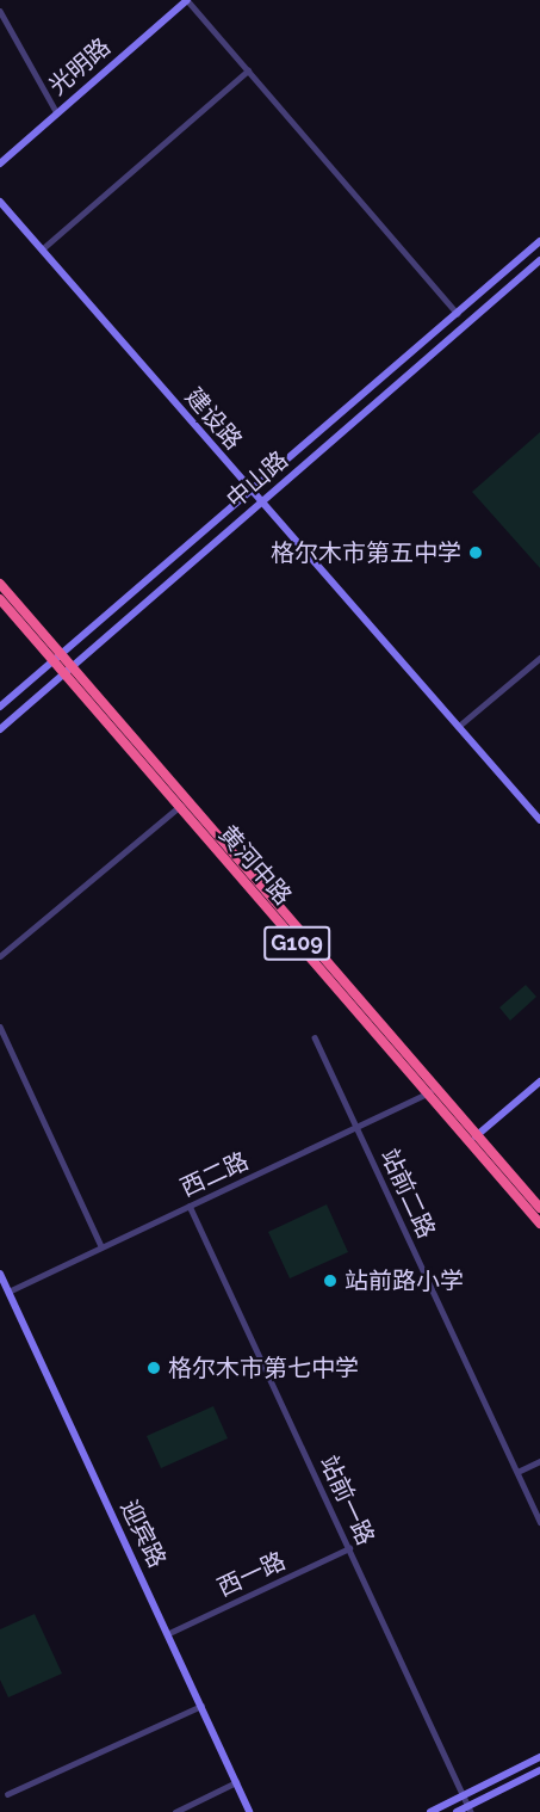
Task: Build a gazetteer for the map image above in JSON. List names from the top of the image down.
{
  "streets": {
    "highway": ["黄河中路", "G109"],
    "main road": [
      "光明路",
      "建设路",
      "中山路",
      "迎宾路"
    ],
    "street": [
      "西二路",
      "站前二路",
      "站前一路",
      "西一路"
    ]
  },
  "crossings": [
    ["建设路", "中山路"],
    ["中山路", "黄河中路"],
    ["中山路", "G109"],
    ["黄河中路", "G109"],
    ["黄河中路", "西二路"],
    ["西二路", "站前二路"],
    ["西二路", "站前一路"],
    ["西二路", "迎宾路"],
    ["站前一路", "西一路"],
    ["迎宾路", "西一路"]
  ],
  "places": ["格尔木市第五中学", "站前路小学", "格尔木市第七中学"]
}
